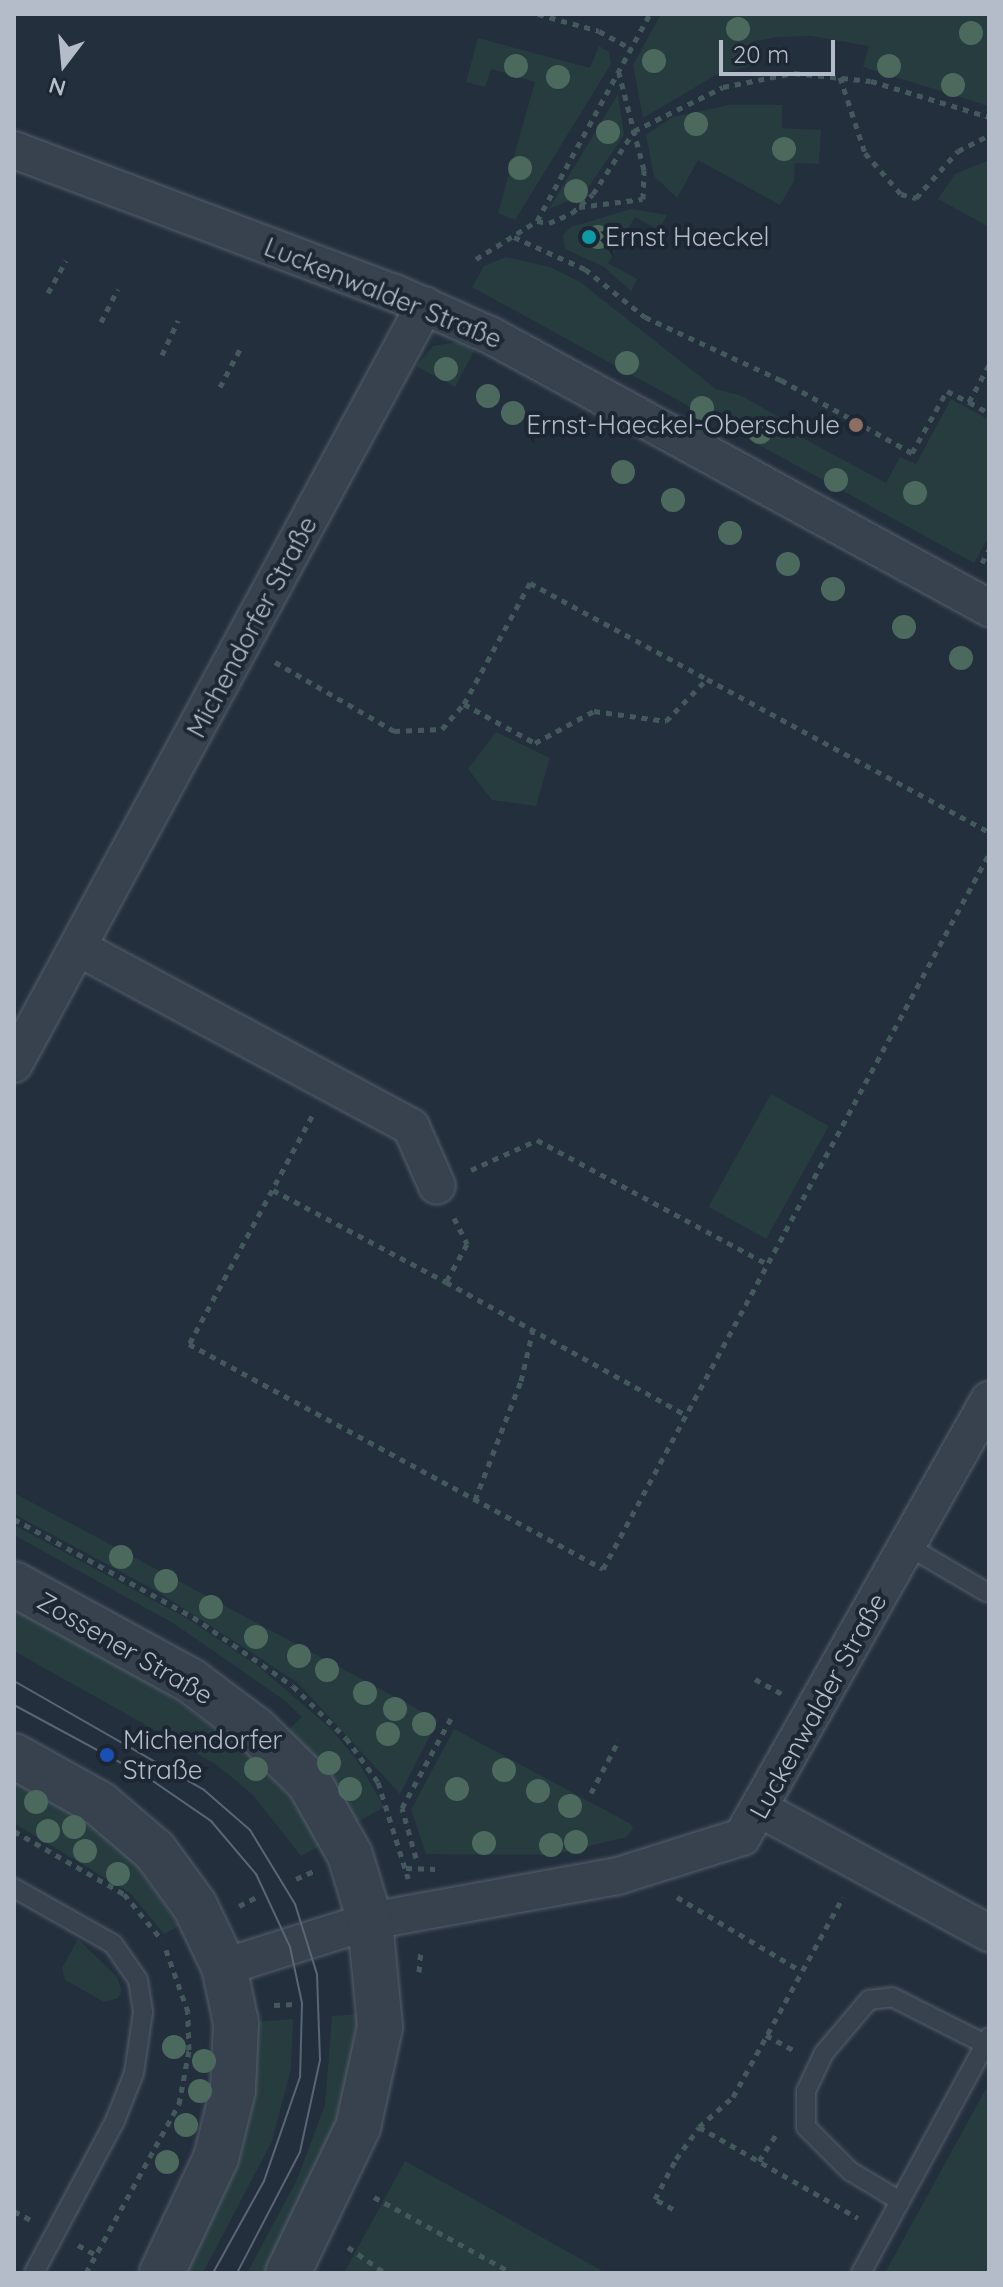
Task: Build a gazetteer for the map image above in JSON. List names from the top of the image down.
{
  "streets": {
    "street": ["Luckenwalder Straße", "Michendorfer Straße", "Zossener Straße"]
  },
  "crossings": [
    ["Luckenwalder Straße", "Michendorfer Straße"],
    ["Luckenwalder Straße", "Zossener Straße"]
  ],
  "places": ["Ernst Haeckel", "Ernst-Haeckel-Oberschule", "Michendorfer Straße"],
  "scale_bar": "20 m",
  "north": "bottom"
}
